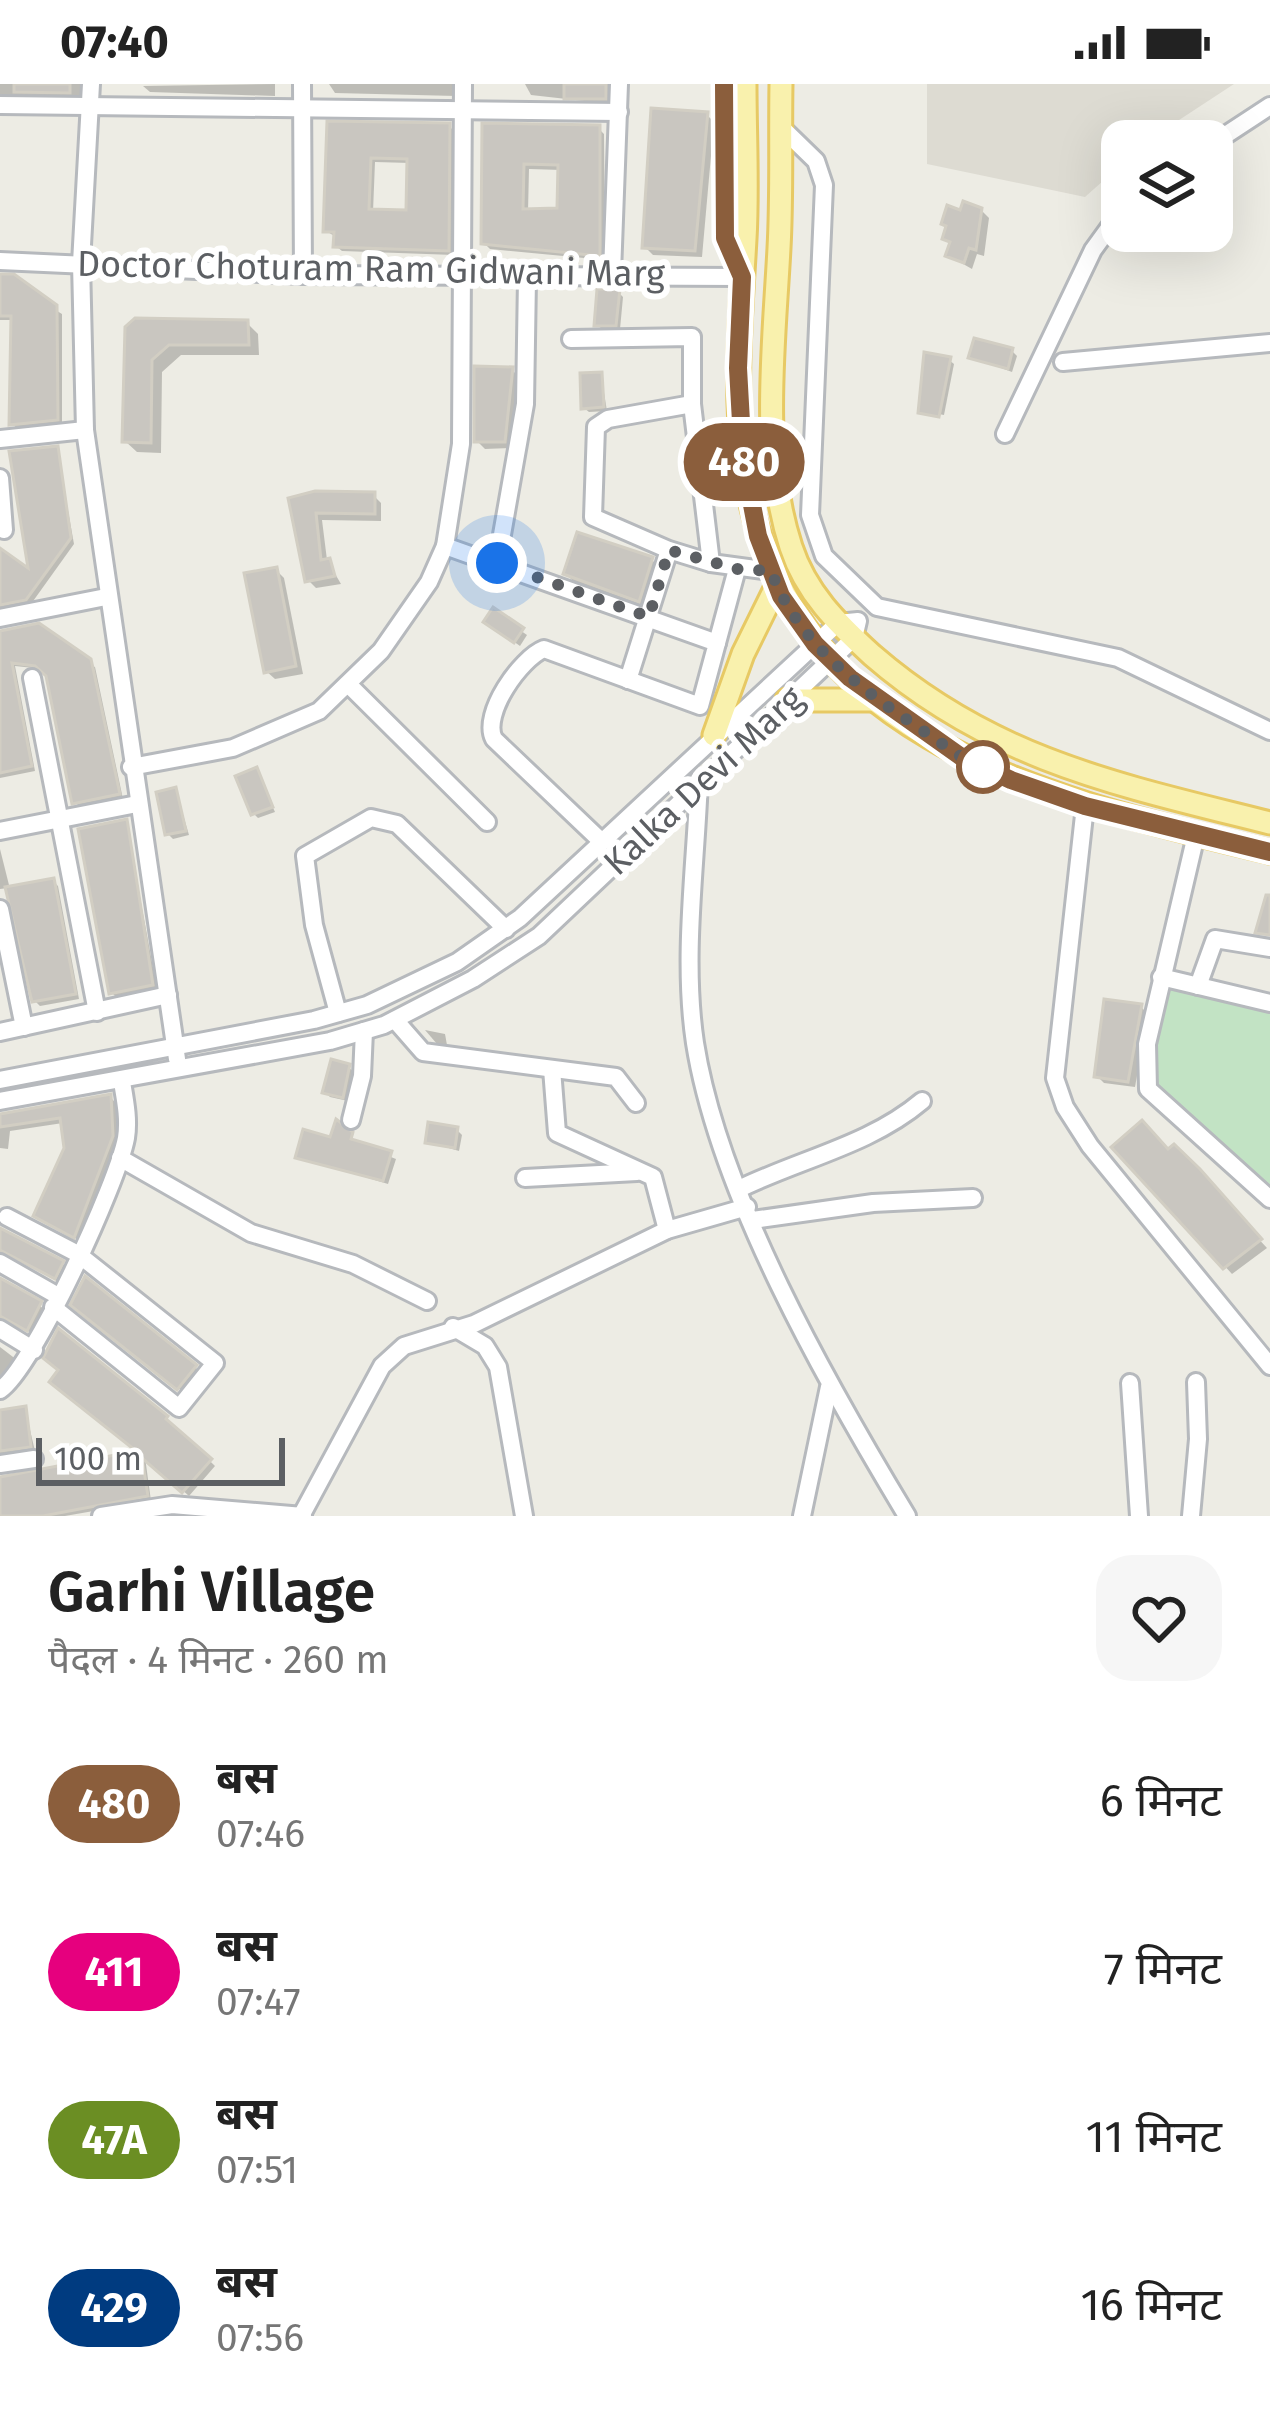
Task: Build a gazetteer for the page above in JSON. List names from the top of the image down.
{
  "streets": {
    "street": ["Doctor Choturam Ram Gidwani Marg", "Kalka Devi Marg"]
  },
  "lines": ["bus line 480"],
  "scale_bar": "100 m",
  "page": {
    "status": "07:40",
    "on_map": "480",
    "scale": "100 m",
    "heading": ["Garhi Village", "पैदल · 4 मिनट · 260 m"],
    "list": [
      {
        "mark": "480",
        "name": "बस",
        "note": "07:46",
        "value": "6 मिनट"
      },
      {
        "mark": "411",
        "name": "बस",
        "note": "07:47",
        "value": "7 मिनट"
      },
      {
        "mark": "47A",
        "name": "बस",
        "note": "07:51",
        "value": "11 मिनट"
      },
      {
        "mark": "429",
        "name": "बस",
        "note": "07:56",
        "value": "16 मिनट"
      }
    ]
  }
}
